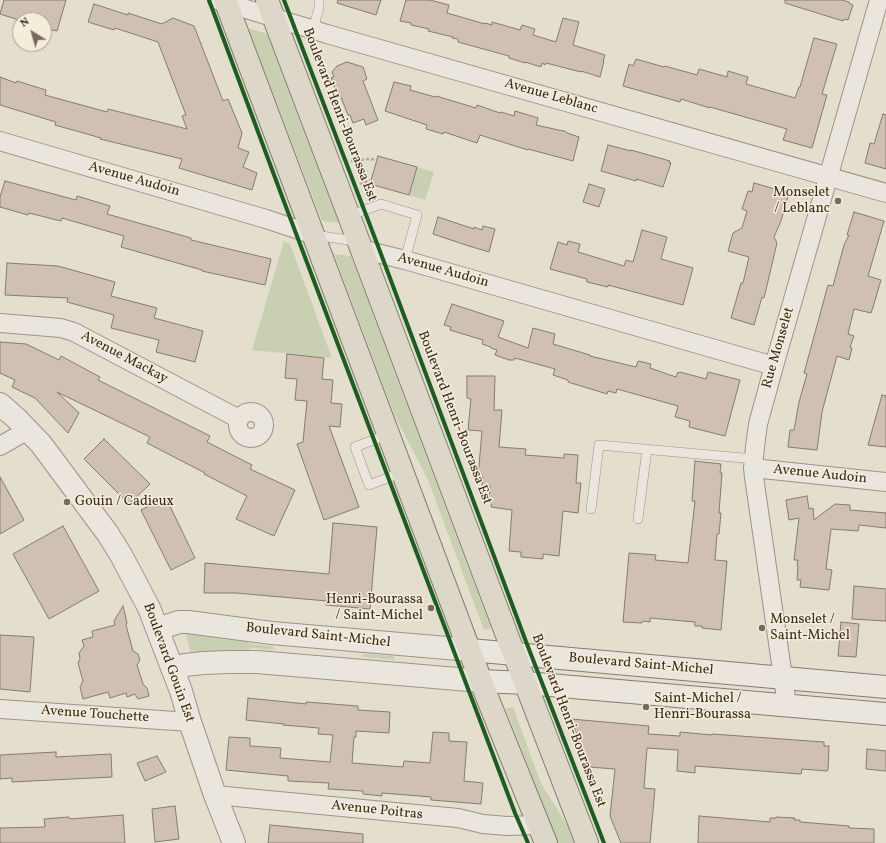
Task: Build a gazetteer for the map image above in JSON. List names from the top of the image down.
{
  "streets": {
    "main road": ["Boulevard Henri-Bourassa Est"],
    "street": [
      "Avenue Leblanc",
      "Avenue Audoin",
      "Rue Monselet",
      "Avenue Mackay",
      "Boulevard Saint-Michel",
      "Boulevard Gouin Est",
      "Avenue Touchette",
      "Avenue Poitras"
    ]
  },
  "crossings": [
    ["Avenue Leblanc", "Boulevard Henri-Bourassa Est"],
    ["Avenue Leblanc", "Rue Monselet"],
    ["Boulevard Henri-Bourassa Est", "Avenue Audoin"],
    ["Boulevard Henri-Bourassa Est", "Boulevard Saint-Michel"],
    ["Avenue Audoin", "Rue Monselet"],
    ["Rue Monselet", "Boulevard Saint-Michel"],
    ["Boulevard Saint-Michel", "Boulevard Gouin Est"],
    ["Boulevard Gouin Est", "Avenue Touchette"],
    ["Boulevard Gouin Est", "Avenue Poitras"]
  ],
  "places": [
    "Monselet / Leblanc",
    "Gouin / Cadieux",
    "Henri-Bourassa / Saint-Michel",
    "Monselet / Saint-Michel",
    "Saint-Michel / Henri-Bourassa"
  ],
  "north": "top left"
}
